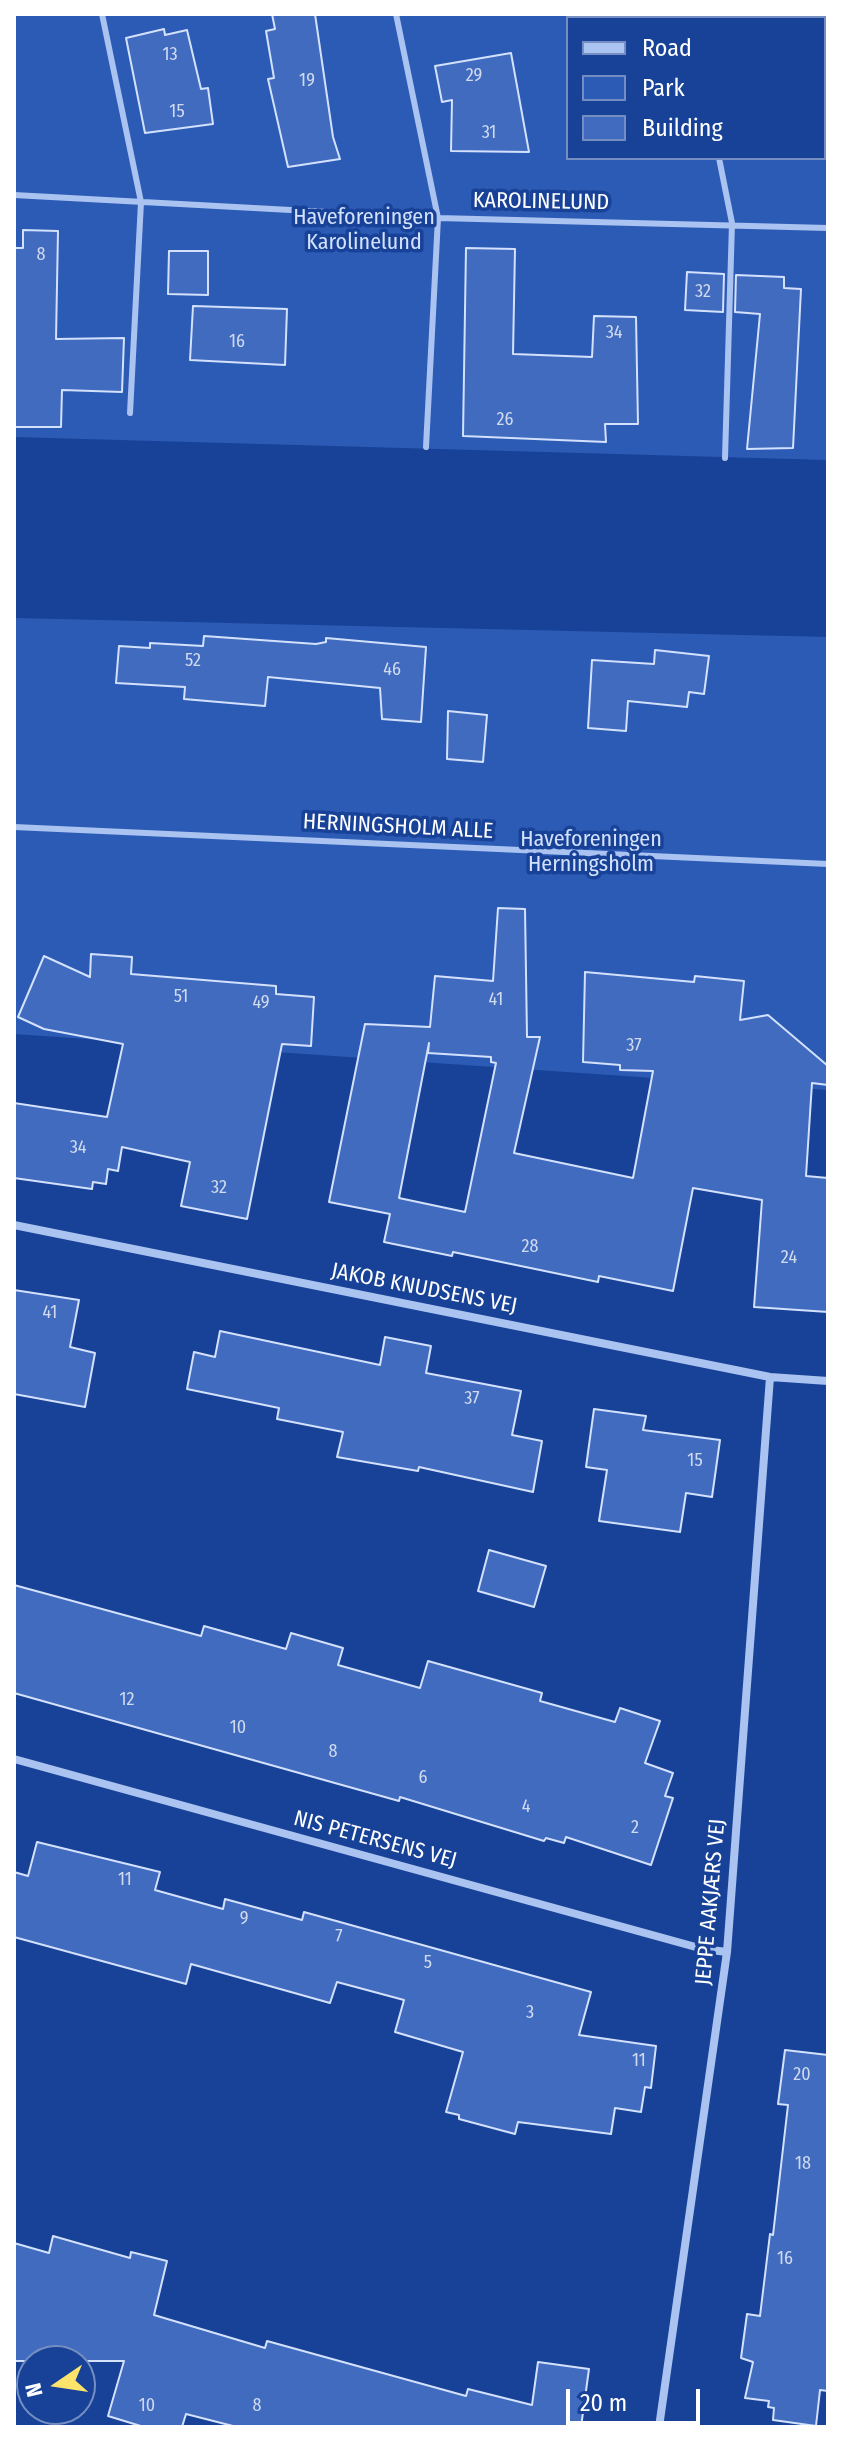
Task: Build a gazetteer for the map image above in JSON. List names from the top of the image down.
{
  "streets": {
    "street": ["JAKOB KNUDSENS VEJ", "NIS PETERSENS VEJ", "JEPPE AAKJÆRS VEJ"],
    "lane": ["KAROLINELUND", "HERNINGSHOLM ALLE"]
  },
  "crossings": [
    ["JAKOB KNUDSENS VEJ", "JEPPE AAKJÆRS VEJ"],
    ["NIS PETERSENS VEJ", "JEPPE AAKJÆRS VEJ"]
  ],
  "parks": ["Haveforeningen Karolinelund", "Haveforeningen Herningsholm"],
  "house_numbers": [
    "13",
    "29",
    "19",
    "15",
    "31",
    "8",
    "32",
    "34",
    "16",
    "26",
    "52",
    "46",
    "51",
    "41",
    "49",
    "37",
    "34",
    "32",
    "28",
    "24",
    "41",
    "37",
    "15",
    "12",
    "10",
    "8",
    "6",
    "4",
    "2",
    "11",
    "9",
    "7",
    "5",
    "3",
    "11",
    "20",
    "18",
    "16",
    "10",
    "8"
  ],
  "legend": ["Road", "Park", "Building"],
  "scale_bar": "20 m",
  "north": "left"
}
